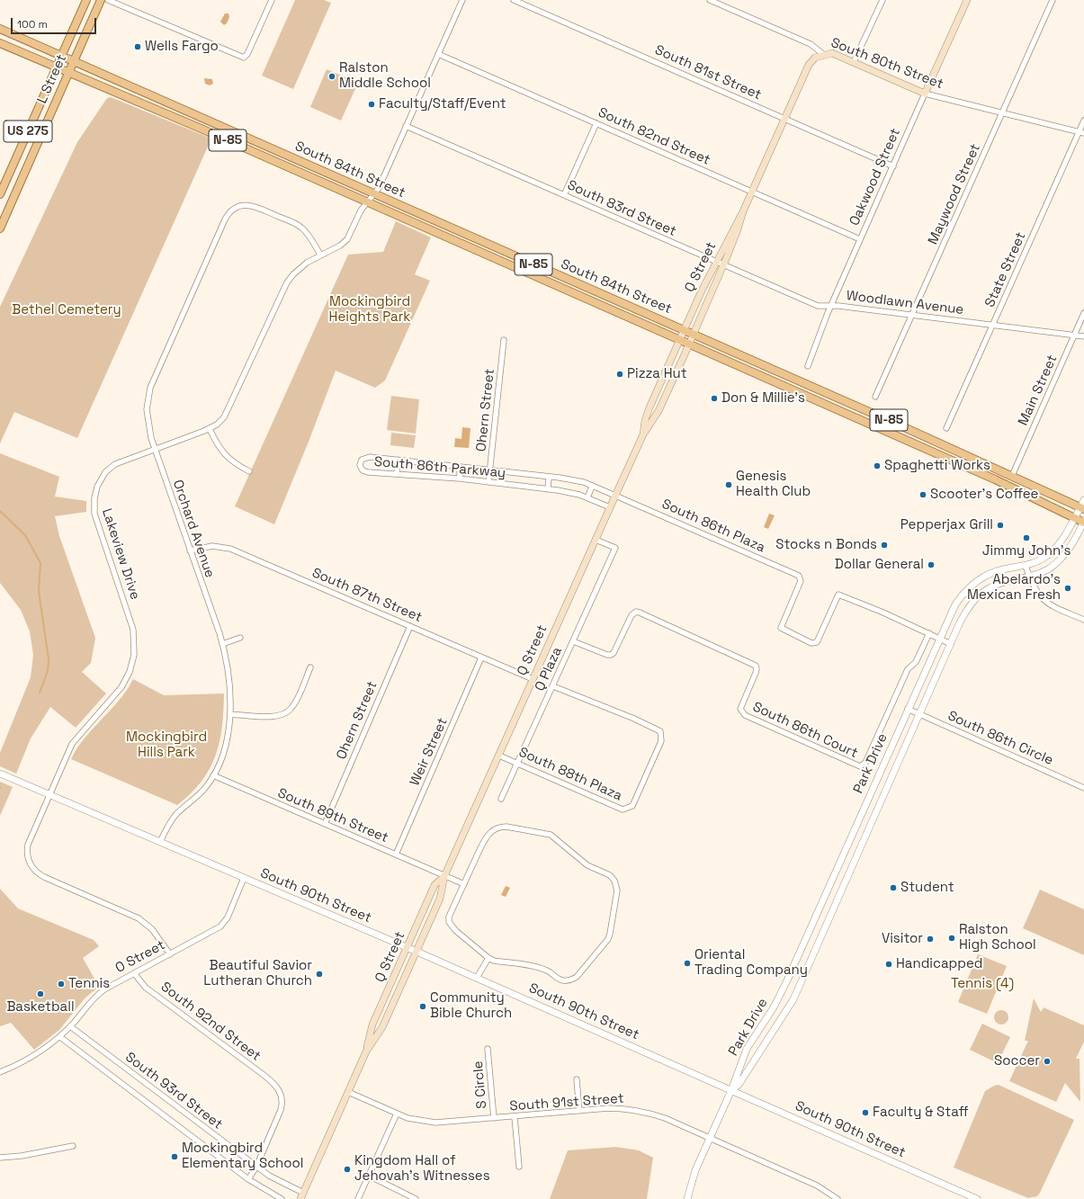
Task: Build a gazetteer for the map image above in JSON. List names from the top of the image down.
{
  "streets": {
    "main road": [
      "South 80th Street",
      "L Street",
      "US 275",
      "N-85",
      "South 84th Street",
      "Oakwood Street",
      "Q Street"
    ],
    "street": [
      "South 81st Street",
      "South 82nd Street",
      "Maywood Street",
      "South 83rd Street",
      "State Street",
      "Woodlawn Avenue",
      "Main Street",
      "Ohern Street",
      "South 86th Parkway",
      "South 86th Plaza",
      "Orchard Avenue",
      "Lakeview Drive",
      "South 87th Street",
      "Q Plaza",
      "South 86th Court",
      "South 86th Circle",
      "Weir Street",
      "Park Drive",
      "South 88th Plaza",
      "South 89th Street",
      "South 90th Street",
      "O Street",
      "South 92nd Street",
      "S Circle",
      "South 93rd Street",
      "South 91st Street"
    ]
  },
  "crossings": [
    ["South 80th Street", "Oakwood Street"],
    ["South 80th Street", "Maywood Street"],
    ["South 80th Street", "Q Street"],
    ["South 80th Street", "State Street"],
    ["South 81st Street", "Oakwood Street"],
    ["South 81st Street", "Q Street"],
    ["L Street", "South 84th Street"],
    ["South 82nd Street", "Oakwood Street"],
    ["South 82nd Street", "Q Street"],
    ["South 82nd Street", "Lakeview Drive"],
    ["South 84th Street", "Q Street"],
    ["South 84th Street", "Main Street"],
    ["South 84th Street", "Lakeview Drive"],
    ["South 84th Street", "Park Drive"],
    ["Oakwood Street", "South 83rd Street"],
    ["Oakwood Street", "Woodlawn Avenue"],
    ["Maywood Street", "Woodlawn Avenue"],
    ["South 83rd Street", "Q Street"],
    ["South 83rd Street", "Woodlawn Avenue"],
    ["South 83rd Street", "Lakeview Drive"],
    ["Q Street", "South 86th Parkway"],
    ["Q Street", "South 86th Plaza"],
    ["Q Street", "South 87th Street"],
    ["Q Street", "Q Plaza"],
    ["Q Street", "South 88th Plaza"],
    ["Q Street", "South 89th Street"],
    ["Q Street", "South 90th Street"],
    ["Q Street", "South 93rd Street"],
    ["Q Street", "South 91st Street"],
    ["State Street", "Woodlawn Avenue"],
    ["Woodlawn Avenue", "Main Street"],
    ["Ohern Street", "South 86th Parkway"],
    ["Ohern Street", "South 87th Street"],
    ["Ohern Street", "South 89th Street"],
    ["South 86th Parkway", "South 86th Plaza"],
    ["South 86th Plaza", "South 86th Court"],
    ["Orchard Avenue", "Lakeview Drive"],
    ["Orchard Avenue", "South 87th Street"],
    ["Orchard Avenue", "South 89th Street"],
    ["Orchard Avenue", "South 90th Street"],
    ["Lakeview Drive", "South 90th Street"],
    ["Lakeview Drive", "O Street"],
    ["South 87th Street", "Weir Street"],
    ["Q Plaza", "South 86th Court"],
    ["Q Plaza", "South 88th Plaza"],
    ["South 86th Circle", "Park Drive"],
    ["Weir Street", "South 89th Street"],
    ["Park Drive", "South 90th Street"],
    ["Park Drive", "South 91st Street"],
    ["South 90th Street", "O Street"],
    ["O Street", "South 92nd Street"],
    ["O Street", "South 93rd Street"],
    ["South 92nd Street", "South 93rd Street"],
    ["S Circle", "South 91st Street"]
  ],
  "parks": [
    "Mockingbird Heights Park",
    "Bethel Cemetery",
    "Mockingbird Hills Park",
    "Tennis (4)"
  ],
  "places": [
    "Wells Fargo",
    "Ralston Middle School",
    "Faculty/Staff/Event",
    "Pizza Hut",
    "Don & Millie's",
    "Spaghetti Works",
    "Genesis Health Club",
    "Scooter's Coffee",
    "Pepperjax Grill",
    "Jimmy John's",
    "Stocks n Bonds",
    "Dollar General",
    "Abelardo's Mexican Fresh",
    "Student",
    "Ralston High School",
    "Visitor",
    "Oriental Trading Company",
    "Handicapped",
    "Beautiful Savior Lutheran Church",
    "Tennis",
    "Basketball",
    "Community Bible Church",
    "Soccer",
    "Faculty & Staff",
    "Mockingbird Elementary School",
    "Kingdom Hall of Jehovah's Witnesses"
  ],
  "scale_bar": "100 m"
}
